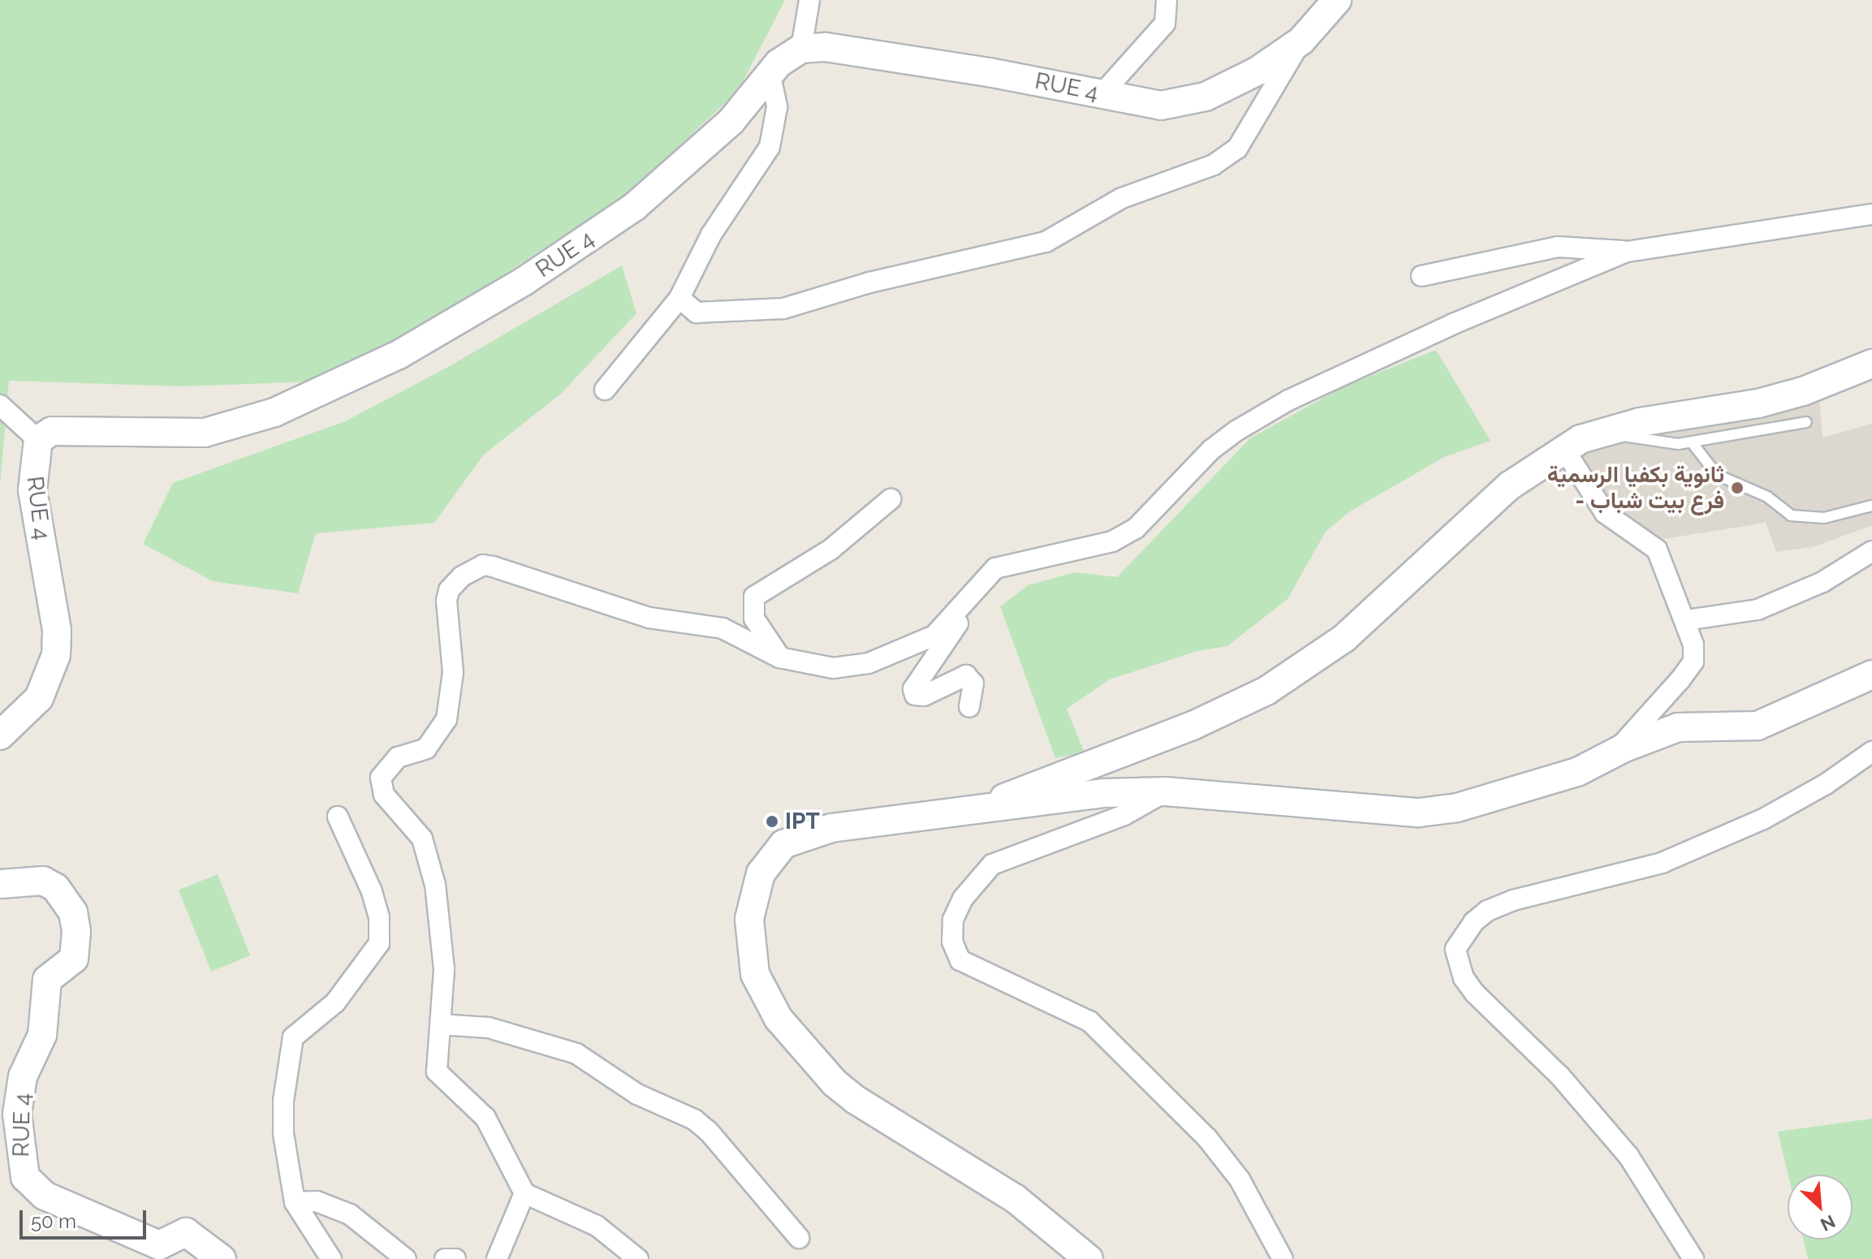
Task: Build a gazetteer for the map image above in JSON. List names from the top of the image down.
{
  "streets": {
    "street": ["RUE 4"]
  },
  "places": ["ثانوية بكفيا الرسمية - فرع بيت شباب", "IPT"],
  "scale_bar": "50 m",
  "north": "bottom right"
}
